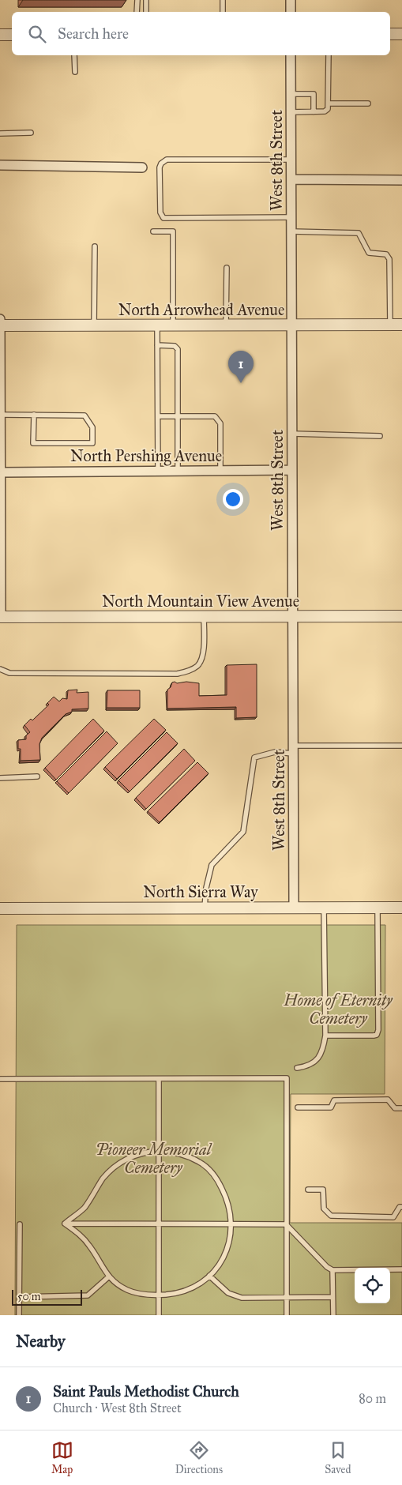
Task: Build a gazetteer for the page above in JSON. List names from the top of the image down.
{
  "streets": {
    "street": [
      "West 8th Street",
      "North Arrowhead Avenue",
      "North Pershing Avenue",
      "North Mountain View Avenue",
      "North Sierra Way"
    ]
  },
  "crossings": [
    ["West 8th Street", "North Arrowhead Avenue"],
    ["West 8th Street", "North Pershing Avenue"],
    ["West 8th Street", "North Mountain View Avenue"],
    ["West 8th Street", "North Sierra Way"]
  ],
  "parks": ["Home of Eternity Cemetery", "Pioneer Memorial Cemetery"],
  "scale_bar": "50 m",
  "page": {
    "search": "Search here",
    "pins": "1",
    "scale": "50 m",
    "heading": "Nearby",
    "list": [
      {
        "mark": "1",
        "name": "Saint Pauls Methodist Church",
        "note": "Church · West 8th Street",
        "value": "80 m"
      }
    ],
    "nav": ["Map", "Directions", "Saved"]
  }
}
